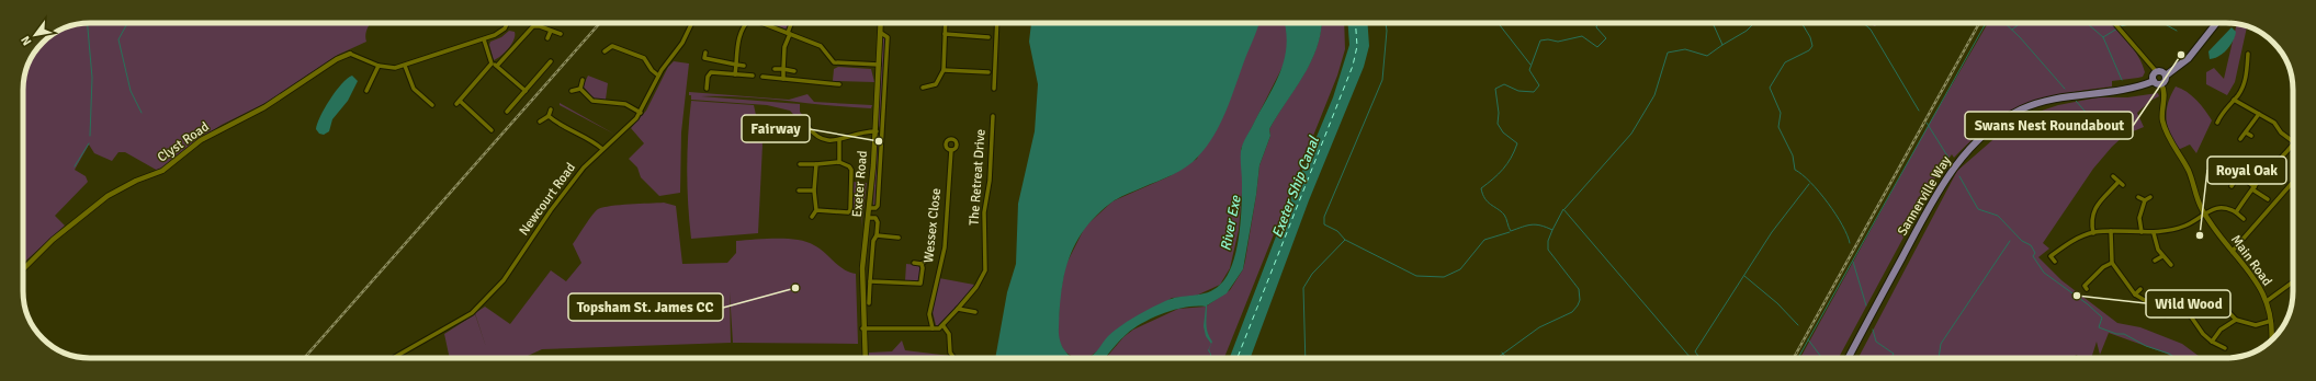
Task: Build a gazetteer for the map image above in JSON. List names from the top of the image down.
{
  "streets": {
    "main road": ["Sannerville Way"],
    "street": [
      "Clyst Road",
      "The Retreat Drive",
      "Exeter Road",
      "Newcourt Road",
      "Wessex Close",
      "Main Road"
    ]
  },
  "crossings": [
    ["Sannerville Way", "Main Road"]
  ],
  "water": ["Exeter Ship Canal", "River Exe"],
  "places": [
    "Swans Nest Roundabout",
    "Fairway",
    "Royal Oak",
    "Topsham St. James CC",
    "Wild Wood"
  ],
  "north": "bottom left"
}
